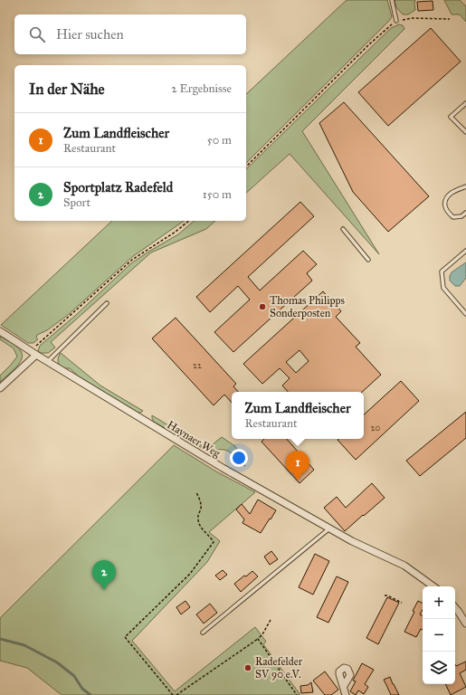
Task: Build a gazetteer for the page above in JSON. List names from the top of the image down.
{
  "streets": {
    "street": ["Haynaer Weg"]
  },
  "places": ["Thomas Philipps Sonderposten", "Radefelder SV 90 e.V."],
  "house_numbers": ["22", "20"],
  "page": {
    "search": "Hier suchen",
    "heading": ["In der Nähe", "2 Ergebnisse"],
    "list": [
      {
        "mark": "1",
        "name": "Zum Landfleischer",
        "note": "Restaurant",
        "value": "50 m"
      },
      {
        "mark": "2",
        "name": "Sportplatz Radefeld",
        "note": "Sport",
        "value": "150 m"
      }
    ],
    "popup": ["Zum Landfleischer", "Restaurant"],
    "pins": ["1", "2"],
    "map_buttons": ["+", "−"]
  }
}
